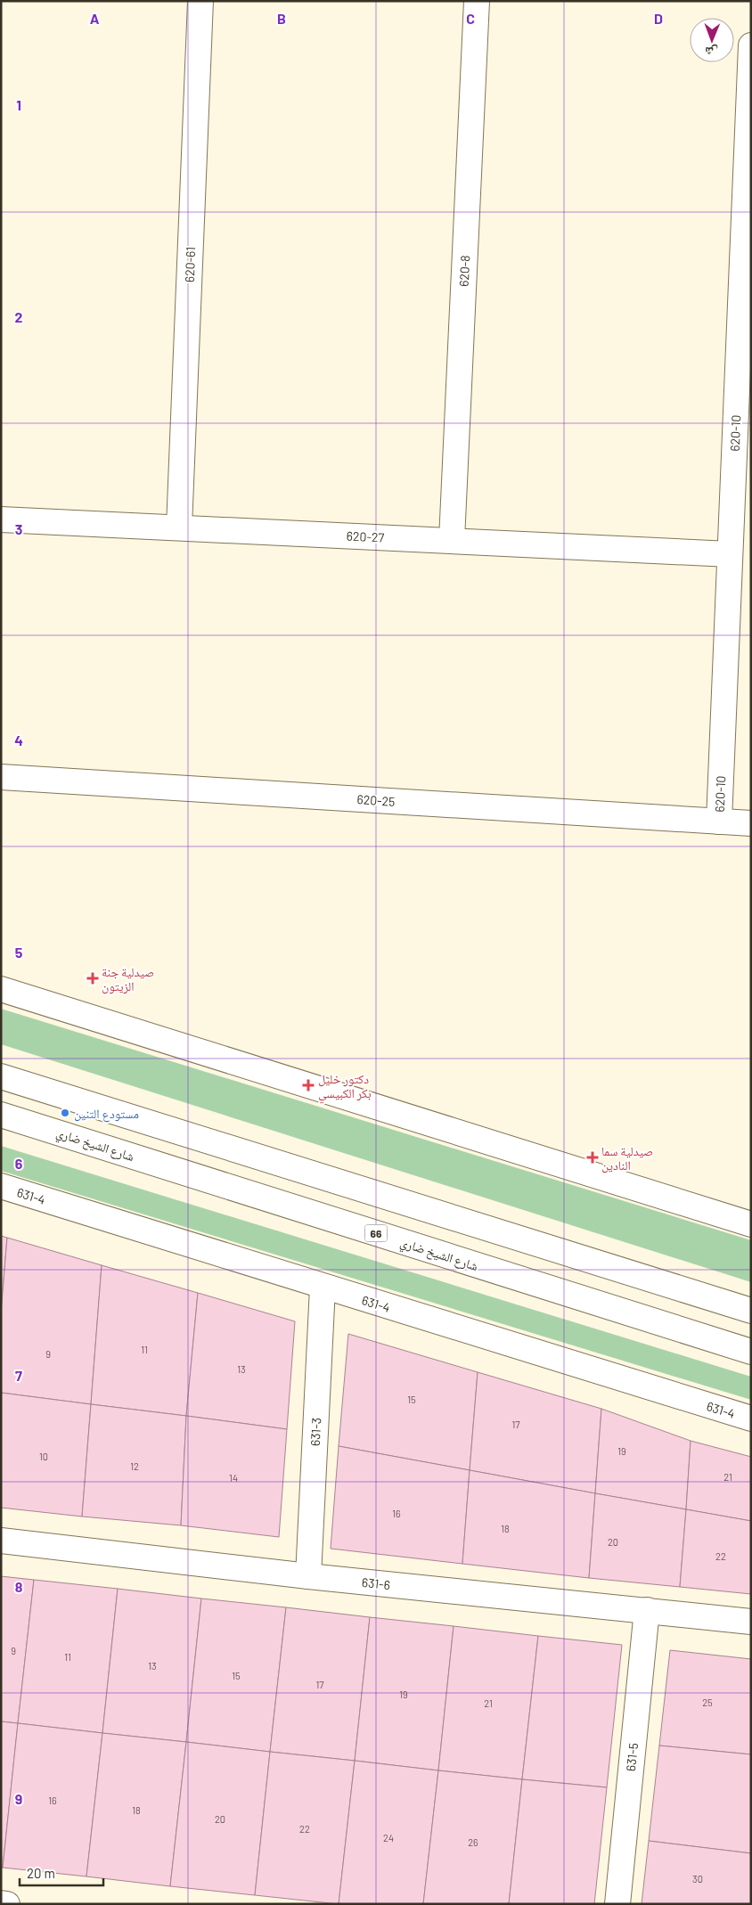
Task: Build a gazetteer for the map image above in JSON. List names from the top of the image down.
{
  "streets": {
    "street": [
      "620-61",
      "620-8",
      "620-10",
      "620-27",
      "620-25",
      "شارع الشيخ ضاري",
      "631-4",
      "66",
      "631-3",
      "631-6",
      "631-5"
    ]
  },
  "crossings": [
    ["620-61", "620-27"],
    ["620-8", "620-27"],
    ["620-10", "620-27"],
    ["620-10", "620-25"],
    ["631-4", "631-3"],
    ["631-3", "631-6"],
    ["631-6", "631-5"]
  ],
  "places": {
    "health": ["صيدلية جنة الزيتون", "دكتور خليل بكر الكبيسي", "صيدلية سما النادين"],
    "other": ["مستودع التنين"]
  },
  "house_numbers": [
    "11",
    "9",
    "13",
    "15",
    "17",
    "19",
    "10",
    "12",
    "21",
    "14",
    "16",
    "18",
    "20",
    "22",
    "9",
    "11",
    "13",
    "15",
    "17",
    "19",
    "25",
    "21",
    "16",
    "18",
    "20",
    "22",
    "24",
    "26",
    "30"
  ],
  "scale_bar": "20 m",
  "north": "bottom",
  "grid": {
    "columns": [
      "A",
      "B",
      "C",
      "D"
    ],
    "rows": [
      "1",
      "2",
      "3",
      "4",
      "5",
      "6",
      "7",
      "8",
      "9"
    ]
  }
}
